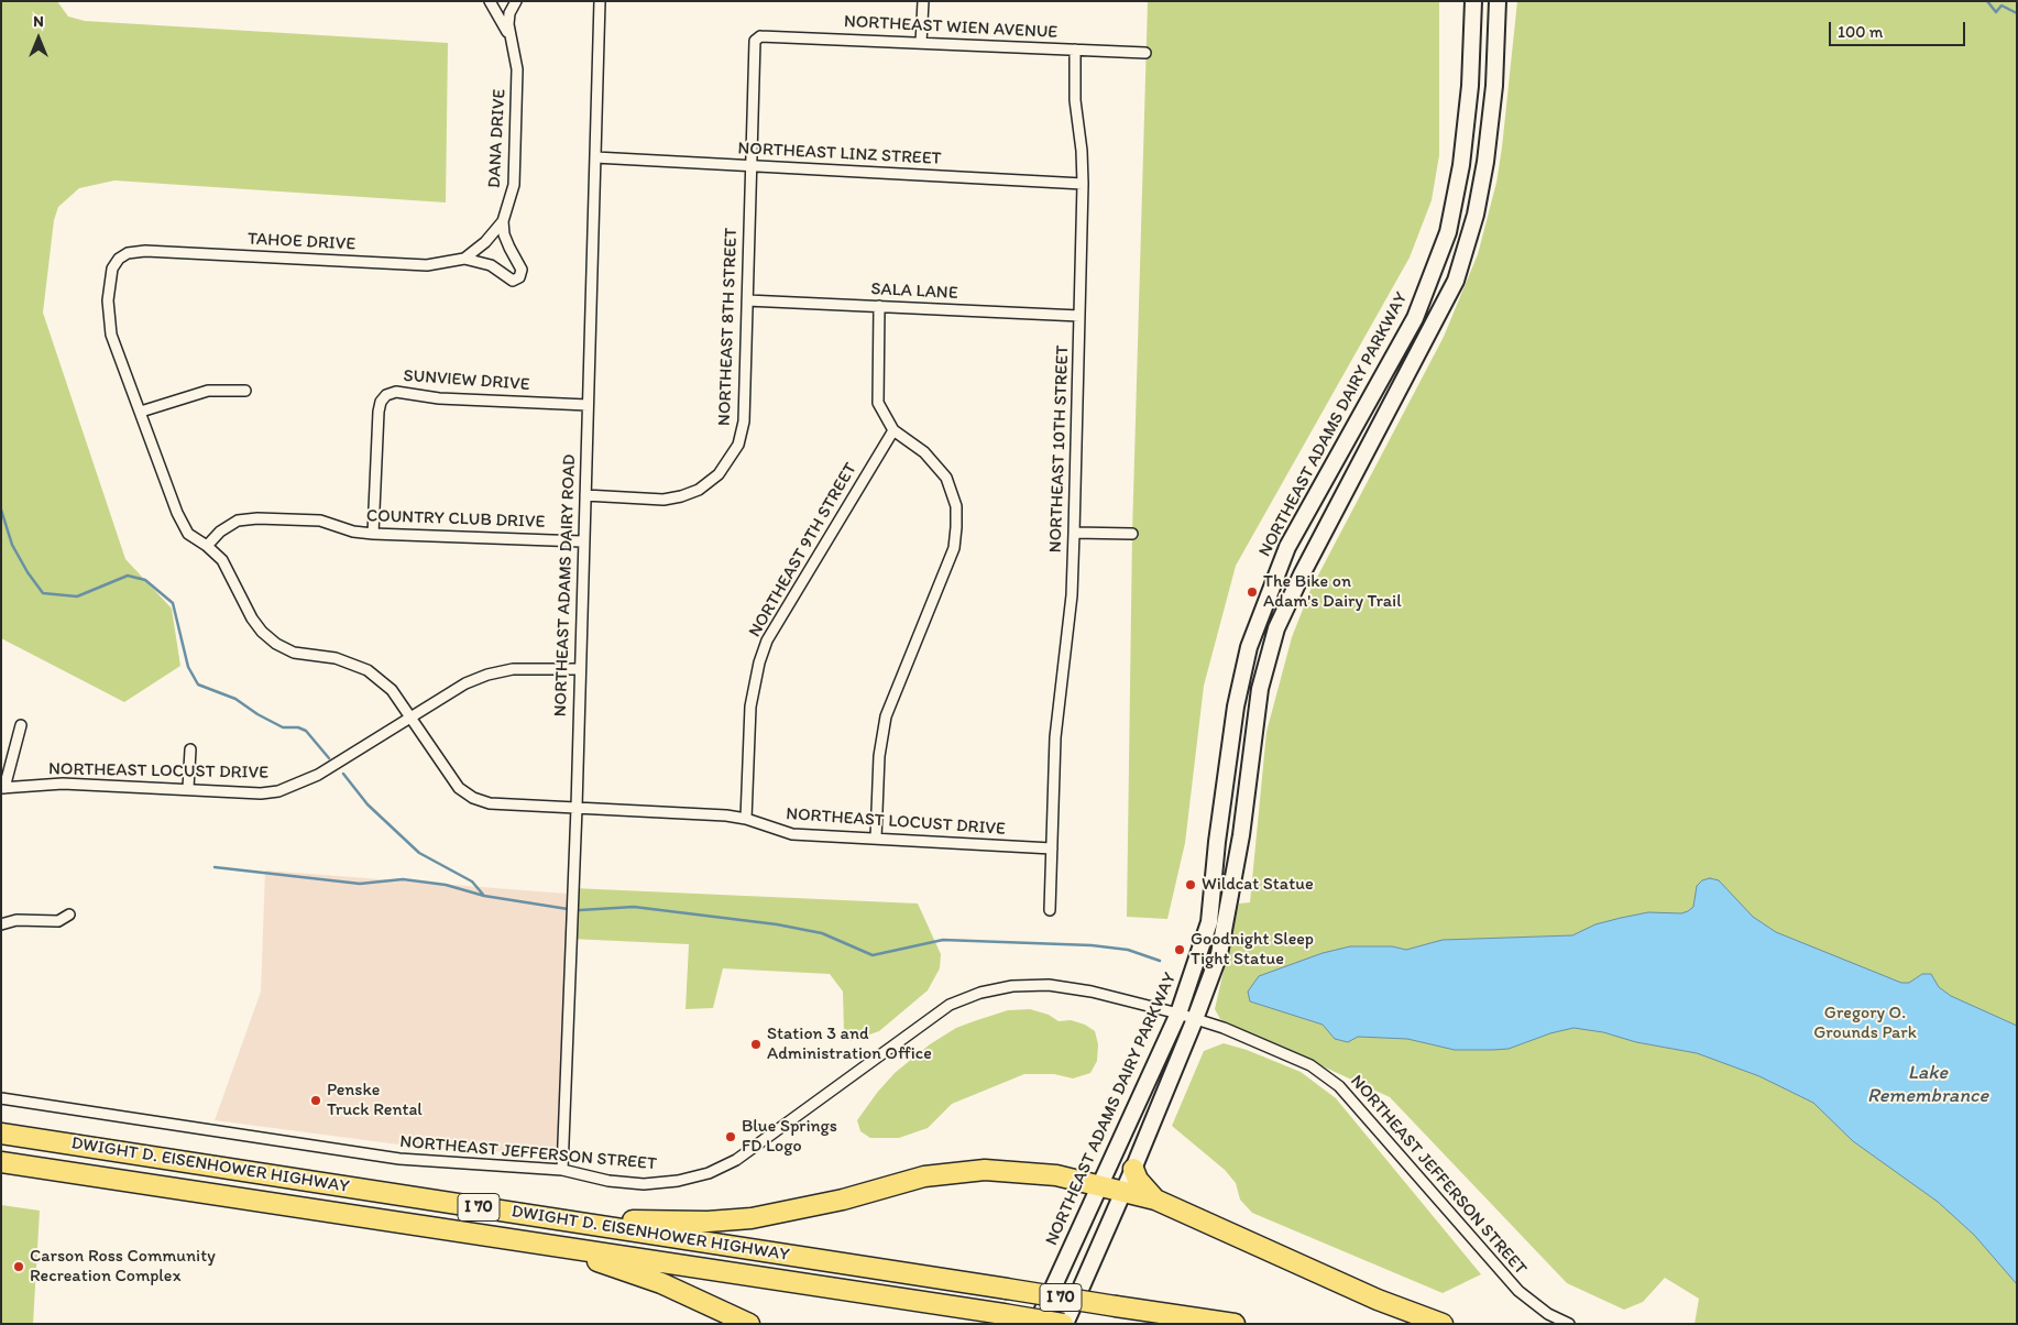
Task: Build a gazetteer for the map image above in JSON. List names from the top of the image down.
{
  "streets": {
    "highway": ["DWIGHT D. EISENHOWER HIGHWAY", "I 70"],
    "main road": ["NORTHEAST ADAMS DAIRY PARKWAY"],
    "street": [
      "NORTHEAST WIEN AVENUE",
      "DANA DRIVE",
      "NORTHEAST LINZ STREET",
      "TAHOE DRIVE",
      "SALA LANE",
      "NORTHEAST 8TH STREET",
      "SUNVIEW DRIVE",
      "NORTHEAST 10TH STREET",
      "COUNTRY CLUB DRIVE",
      "NORTHEAST 9TH STREET",
      "NORTHEAST ADAMS DAIRY ROAD",
      "NORTHEAST LOCUST DRIVE",
      "NORTHEAST JEFFERSON STREET"
    ]
  },
  "crossings": [
    ["NORTHEAST WIEN AVENUE", "NORTHEAST 8TH STREET"],
    ["NORTHEAST WIEN AVENUE", "NORTHEAST 10TH STREET"],
    ["DANA DRIVE", "TAHOE DRIVE"],
    ["NORTHEAST LINZ STREET", "NORTHEAST 8TH STREET"],
    ["NORTHEAST LINZ STREET", "NORTHEAST 10TH STREET"],
    ["NORTHEAST LINZ STREET", "NORTHEAST ADAMS DAIRY ROAD"],
    ["TAHOE DRIVE", "NORTHEAST LOCUST DRIVE"],
    ["SALA LANE", "NORTHEAST 8TH STREET"],
    ["SALA LANE", "NORTHEAST 10TH STREET"],
    ["NORTHEAST 8TH STREET", "NORTHEAST ADAMS DAIRY ROAD"],
    ["SUNVIEW DRIVE", "COUNTRY CLUB DRIVE"],
    ["SUNVIEW DRIVE", "NORTHEAST ADAMS DAIRY ROAD"],
    ["NORTHEAST ADAMS DAIRY PARKWAY", "NORTHEAST JEFFERSON STREET"],
    ["NORTHEAST 10TH STREET", "NORTHEAST LOCUST DRIVE"],
    ["COUNTRY CLUB DRIVE", "NORTHEAST ADAMS DAIRY ROAD"],
    ["COUNTRY CLUB DRIVE", "NORTHEAST LOCUST DRIVE"],
    ["NORTHEAST 9TH STREET", "NORTHEAST LOCUST DRIVE"],
    ["NORTHEAST ADAMS DAIRY ROAD", "NORTHEAST LOCUST DRIVE"],
    ["NORTHEAST ADAMS DAIRY ROAD", "NORTHEAST JEFFERSON STREET"]
  ],
  "water": ["Lake Remembrance"],
  "parks": ["Gregory O. Grounds Park"],
  "places": [
    "The Bike on Adam's Dairy Trail",
    "Wildcat Statue",
    "Goodnight Sleep Tight Statue",
    "Station 3 and Administration Office",
    "Penske Truck Rental",
    "Blue Springs FD Logo",
    "Carson Ross Community Recreation Complex"
  ],
  "scale_bar": "100 m",
  "north": "top"
}
